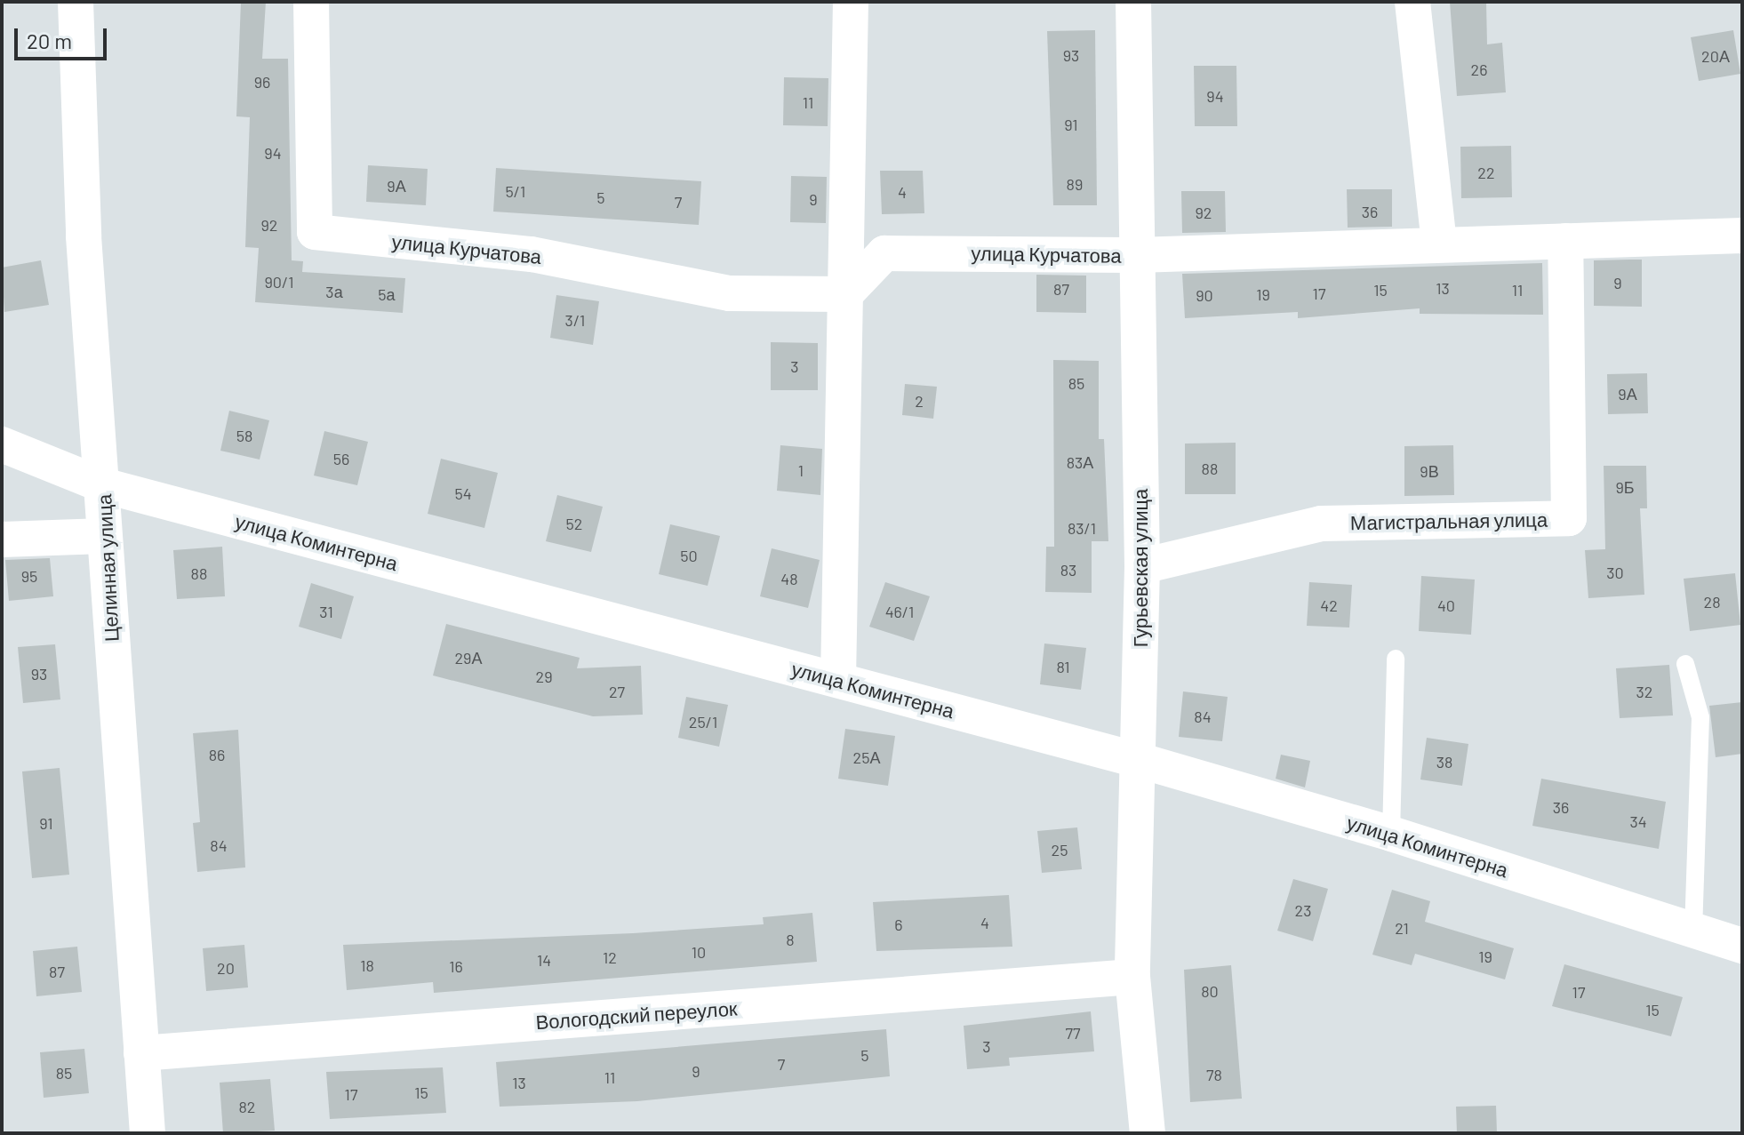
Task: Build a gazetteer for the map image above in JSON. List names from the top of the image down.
{
  "streets": {
    "street": [
      "улица Курчатова",
      "Магистральная улица",
      "улица Коминтерна",
      "Целинная улица",
      "Гурьевская улица",
      "Вологодский переулок"
    ]
  },
  "crossings": [
    ["улица Курчатова", "Гурьевская улица"],
    ["Магистральная улица", "Гурьевская улица"],
    ["улица Коминтерна", "Целинная улица"],
    ["улица Коминтерна", "Гурьевская улица"],
    ["Целинная улица", "Вологодский переулок"],
    ["Гурьевская улица", "Вологодский переулок"]
  ],
  "house_numbers": [
    "93",
    "20А",
    "26",
    "96",
    "94",
    "11",
    "91",
    "94",
    "22",
    "89",
    "9А",
    "5/1",
    "4",
    "5",
    "9",
    "7",
    "36",
    "92",
    "92",
    "90/1",
    "9",
    "13",
    "87",
    "15",
    "11",
    "3а",
    "17",
    "5а",
    "19",
    "90",
    "3/1",
    "3",
    "85",
    "9А",
    "2",
    "58",
    "56",
    "83А",
    "88",
    "1",
    "9В",
    "9Б",
    "54",
    "52",
    "83/1",
    "50",
    "83",
    "30",
    "88",
    "95",
    "48",
    "28",
    "42",
    "40",
    "31",
    "46/1",
    "29А",
    "81",
    "93",
    "29",
    "27",
    "32",
    "84",
    "25/1",
    "86",
    "25А",
    "38",
    "36",
    "34",
    "91",
    "84",
    "25",
    "23",
    "4",
    "6",
    "21",
    "8",
    "10",
    "19",
    "12",
    "14",
    "18",
    "16",
    "20",
    "87",
    "80",
    "17",
    "15",
    "77",
    "3",
    "5",
    "7",
    "9",
    "85",
    "78",
    "11",
    "13",
    "15",
    "17",
    "82"
  ],
  "scale_bar": "20 m"
}
